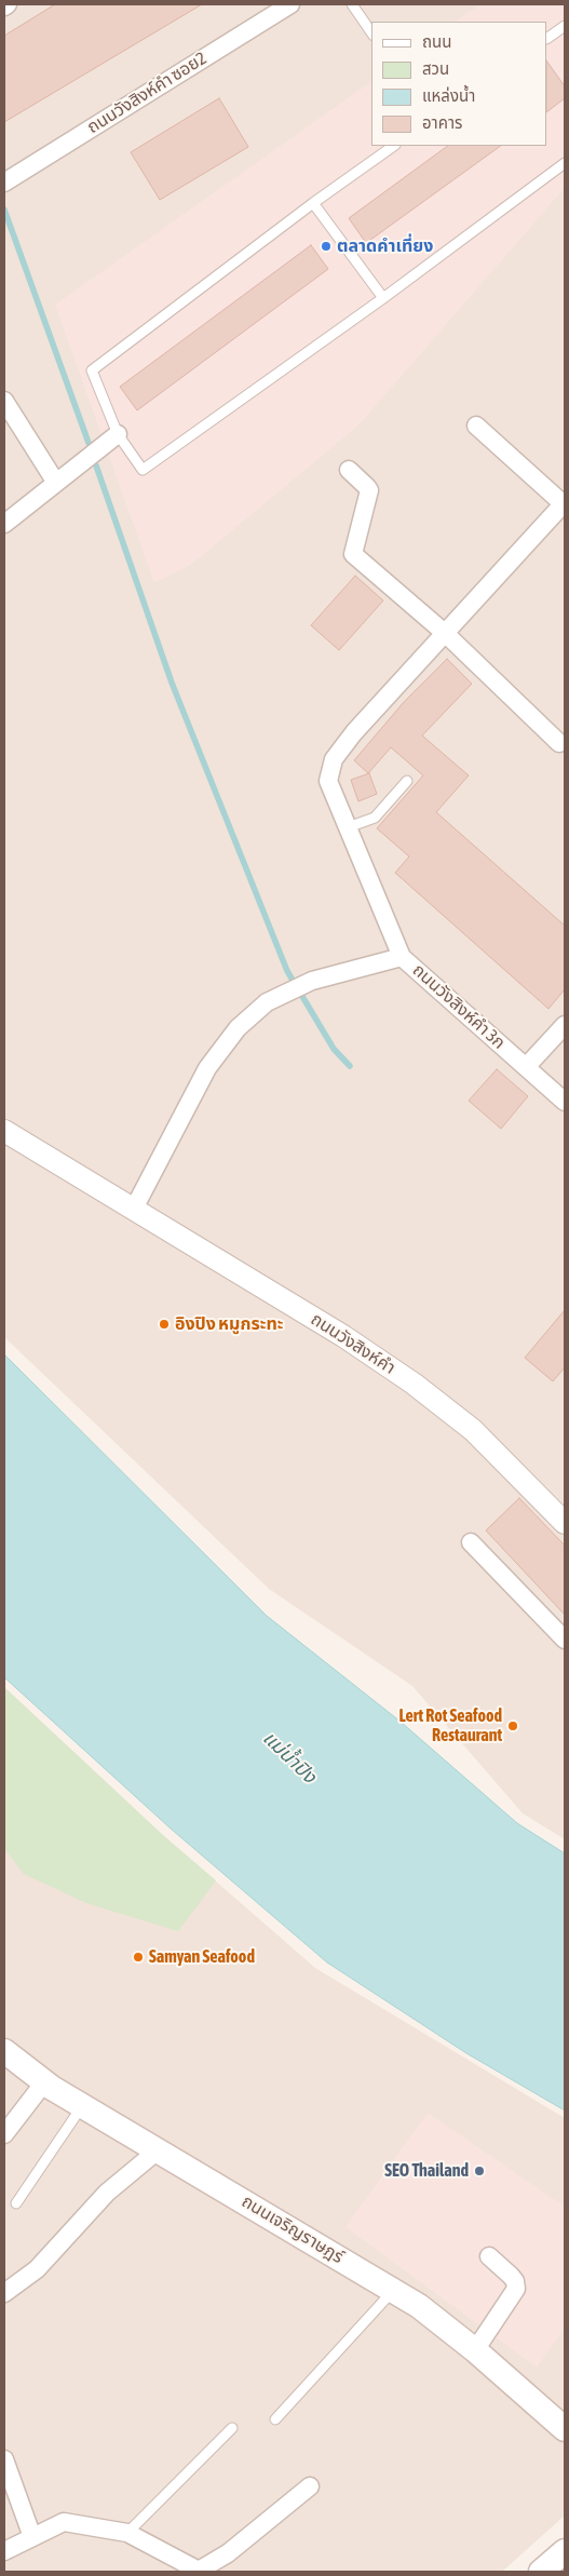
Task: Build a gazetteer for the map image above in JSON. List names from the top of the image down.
{
  "streets": {
    "main road": ["ถนนเจริญราษฎร์"],
    "street": ["ถนนวังสิงห์คำ ซอย2", "ถนนวังสิงห์คำ 3ก", "ถนนวังสิงห์คำ"]
  },
  "crossings": [
    ["ถนนวังสิงห์คำ 3ก", "ถนนวังสิงห์คำ"]
  ],
  "water": ["แม่น้ำปิง"],
  "places": [
    "ตลาดคำเที่ยง",
    "อิงปิง หมูกระทะ",
    "Lert Rot Seafood Restaurant",
    "Samyan Seafood",
    "SEO Thailand"
  ],
  "legend": [
    "ถนน",
    "สวน",
    "แหล่งน้ำ",
    "อาคาร"
  ]
}
